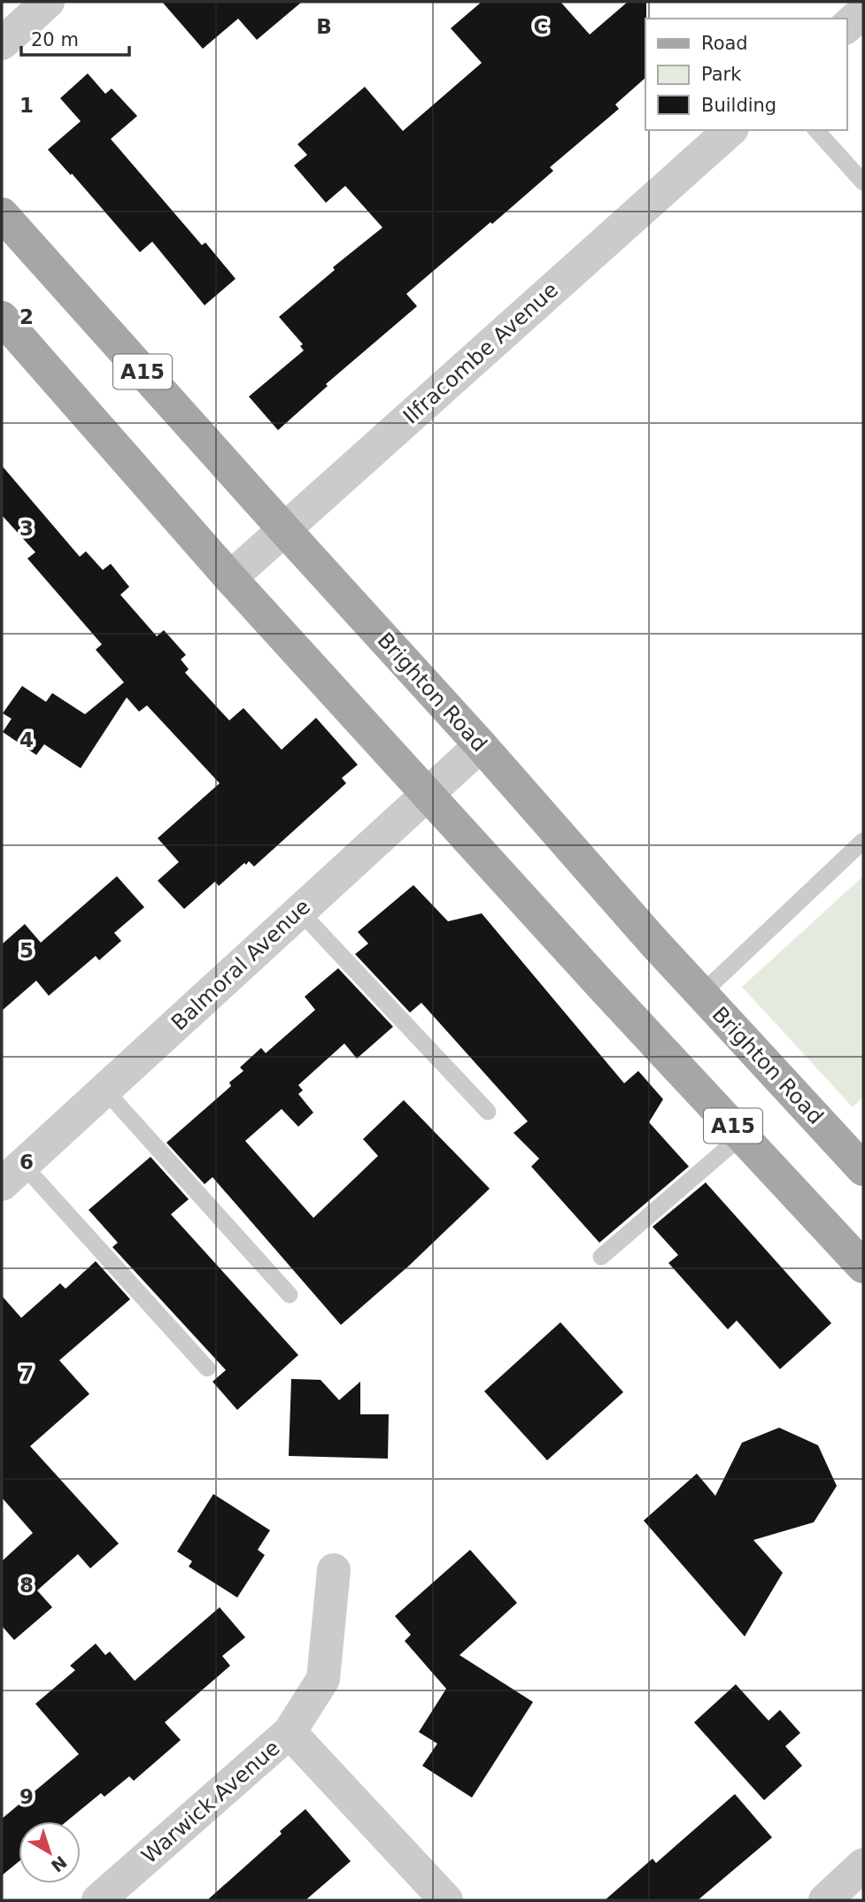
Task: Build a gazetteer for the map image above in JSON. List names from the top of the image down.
{
  "streets": {
    "main road": ["A15", "Brighton Road"],
    "street": ["Ilfracombe Avenue", "Balmoral Avenue", "Warwick Avenue"]
  },
  "crossings": [
    ["Ilfracombe Avenue", "A15"],
    ["Ilfracombe Avenue", "Brighton Road"],
    ["A15", "Balmoral Avenue"],
    ["Brighton Road", "Balmoral Avenue"]
  ],
  "legend": ["Road", "Park", "Building"],
  "scale_bar": "20 m",
  "north": "bottom right",
  "grid": {
    "columns": ["B", "C"],
    "rows": [
      "1",
      "2",
      "3",
      "4",
      "5",
      "6",
      "7",
      "8",
      "9"
    ]
  }
}
